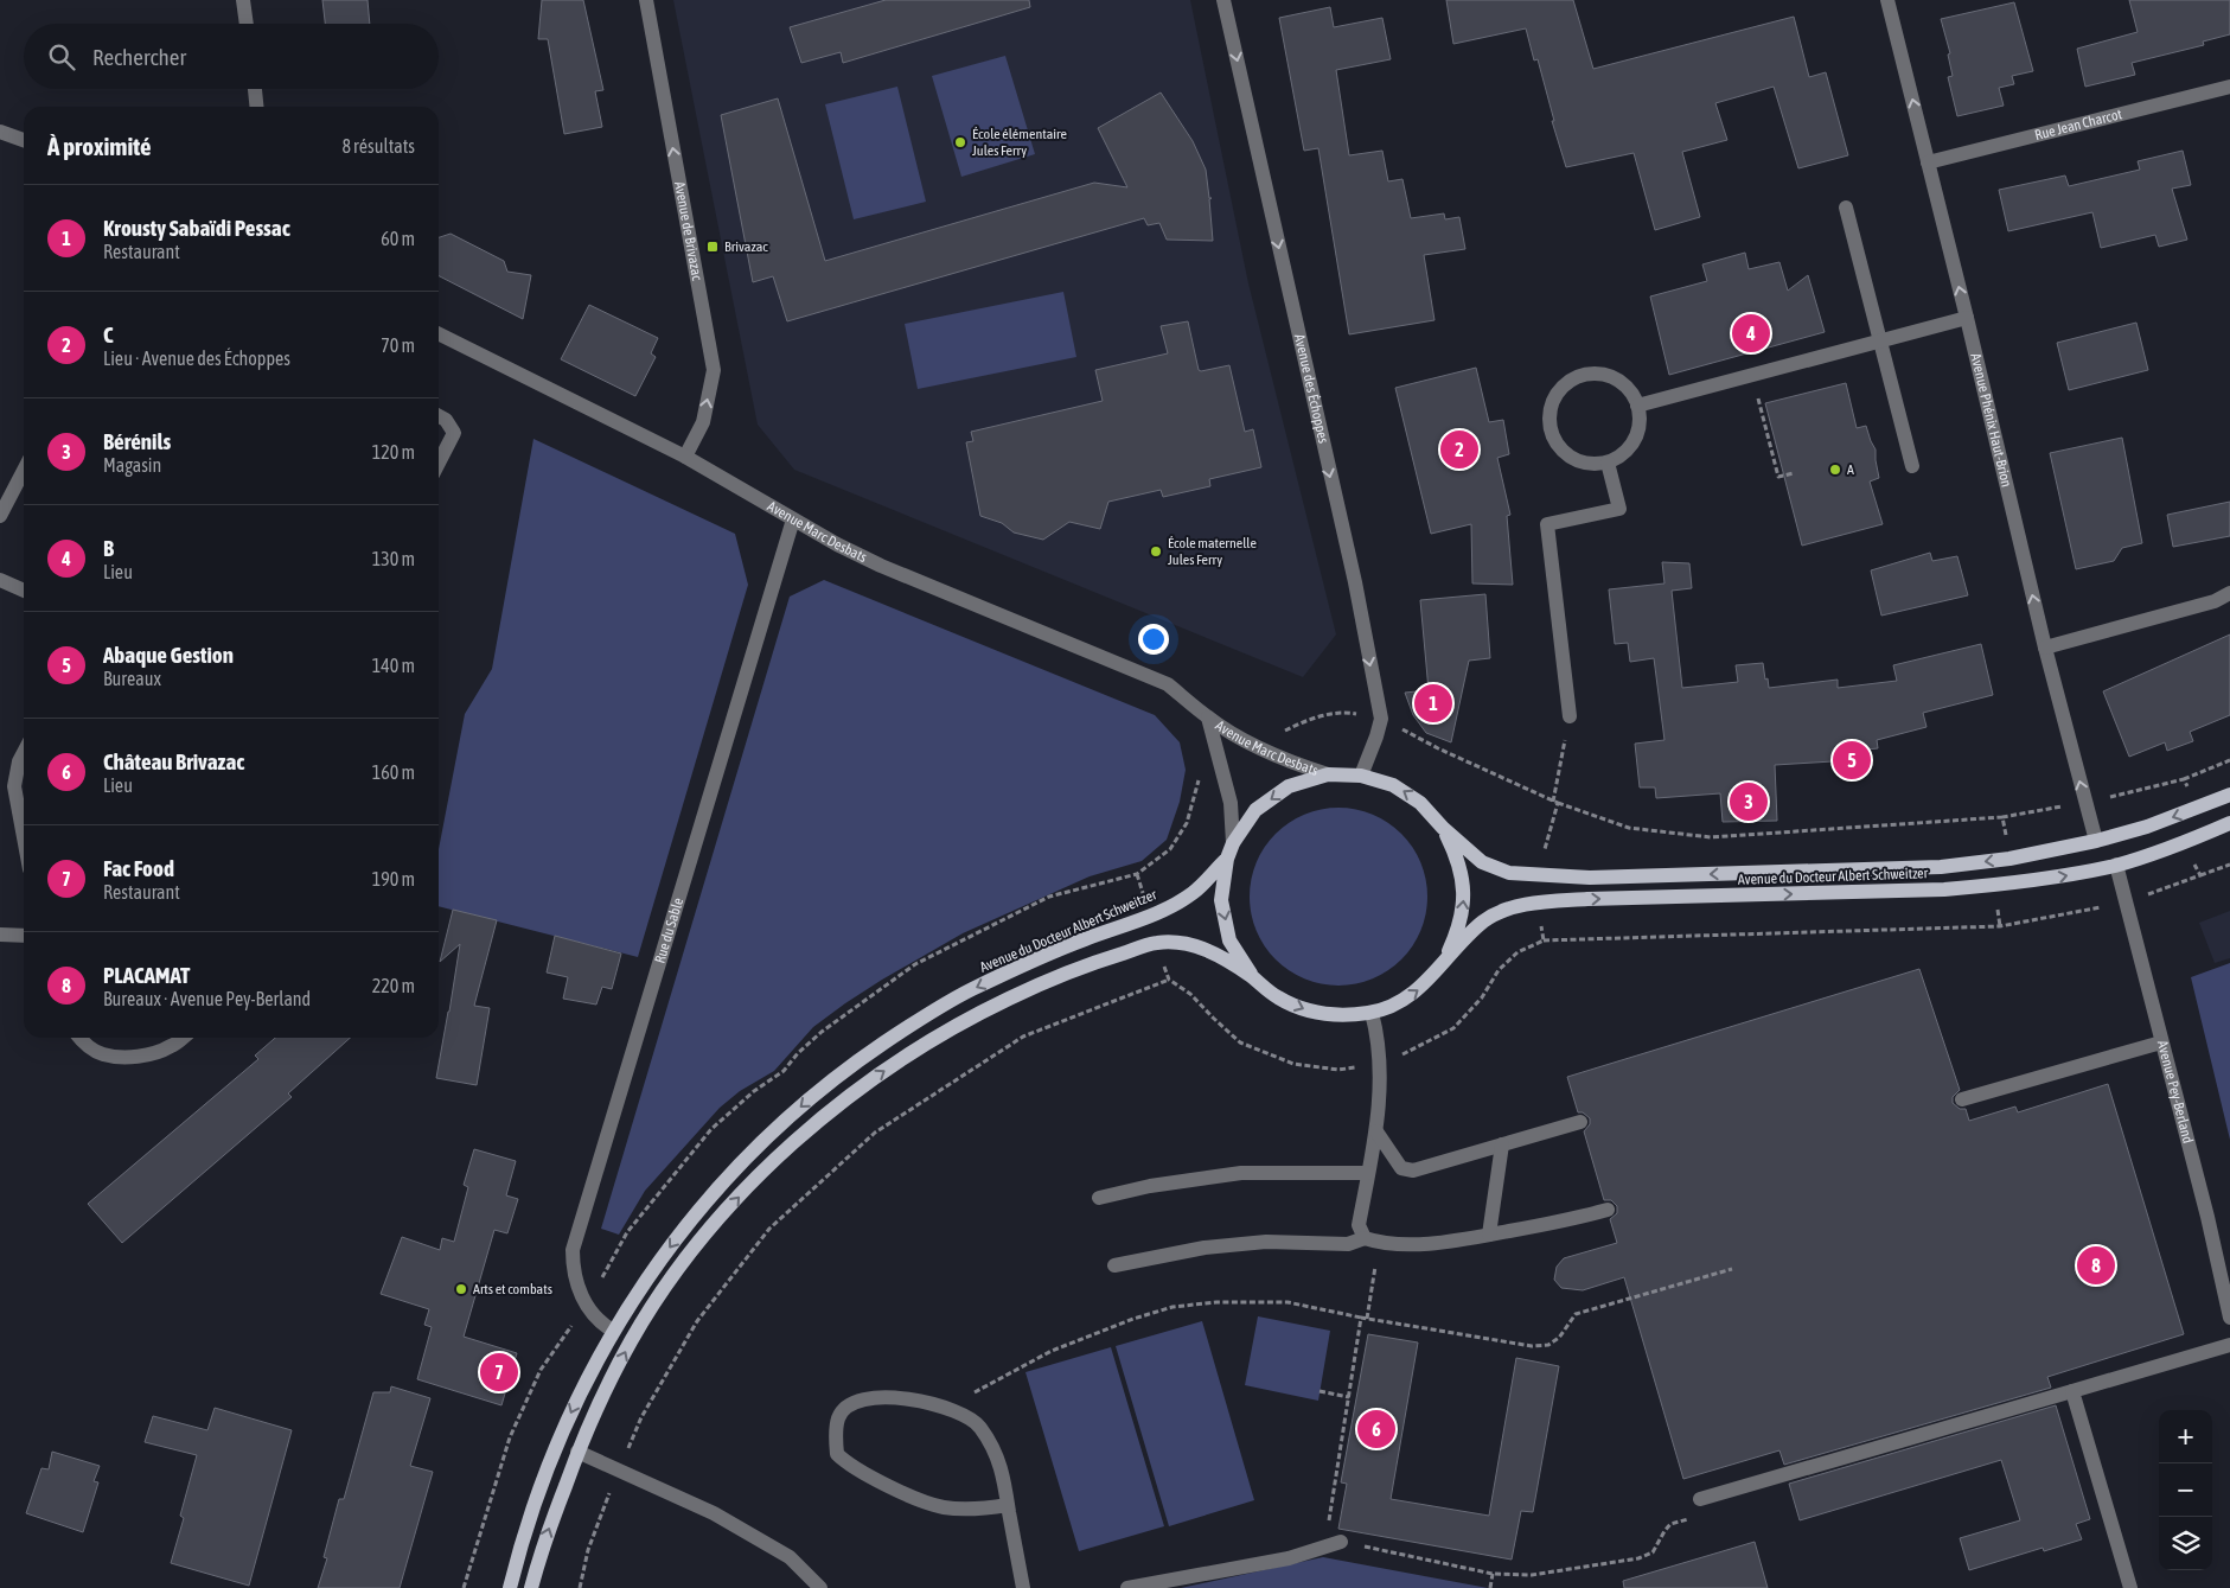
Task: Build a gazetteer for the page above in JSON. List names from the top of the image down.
{
  "streets": {
    "main road": ["Avenue du Docteur Albert Schweitzer"],
    "street": [
      "Rue Jean Charcot",
      "Avenue de Brivazac",
      "Avenue des Échoppes",
      "Avenue Phénix Haut-Brion",
      "Avenue Marc Desbats",
      "Rue du Sable",
      "Avenue Pey-Berland"
    ]
  },
  "crossings": [
    ["Rue Jean Charcot", "Avenue Phénix Haut-Brion"],
    ["Avenue de Brivazac", "Avenue Marc Desbats"],
    ["Avenue des Échoppes", "Avenue du Docteur Albert Schweitzer"],
    ["Avenue Phénix Haut-Brion", "Avenue du Docteur Albert Schweitzer"],
    ["Avenue Marc Desbats", "Avenue du Docteur Albert Schweitzer"],
    ["Avenue Marc Desbats", "Rue du Sable"],
    ["Avenue du Docteur Albert Schweitzer", "Rue du Sable"],
    ["Avenue du Docteur Albert Schweitzer", "Avenue Pey-Berland"]
  ],
  "one_way": ["Avenue de Brivazac", "Avenue des Échoppes"],
  "places": {
    "other": [
      "École élémentaire Jules Ferry",
      "A",
      "École maternelle Jules Ferry",
      "Arts et combats"
    ],
    "transit": ["Brivazac"]
  },
  "page": {
    "search": "Rechercher",
    "heading": ["À proximité", "8 résultats"],
    "list": [
      {
        "mark": "1",
        "name": "Krousty Sabaïdi Pessac",
        "note": "Restaurant",
        "value": "60 m"
      },
      {
        "mark": "2",
        "name": "C",
        "note": "Lieu · Avenue des Échoppes",
        "value": "70 m"
      },
      {
        "mark": "3",
        "name": "Bérénils",
        "note": "Magasin",
        "value": "120 m"
      },
      {
        "mark": "4",
        "name": "B",
        "note": "Lieu",
        "value": "130 m"
      },
      {
        "mark": "5",
        "name": "Abaque Gestion",
        "note": "Bureaux",
        "value": "140 m"
      },
      {
        "mark": "6",
        "name": "Château Brivazac",
        "note": "Lieu",
        "value": "160 m"
      },
      {
        "mark": "7",
        "name": "Fac Food",
        "note": "Restaurant",
        "value": "190 m"
      },
      {
        "mark": "8",
        "name": "PLACAMAT",
        "note": "Bureaux · Avenue Pey-Berland",
        "value": "220 m"
      }
    ],
    "pins": [
      "4",
      "2",
      "1",
      "5",
      "3",
      "8",
      "7",
      "6"
    ],
    "map_buttons": ["+", "−"]
  }
}
